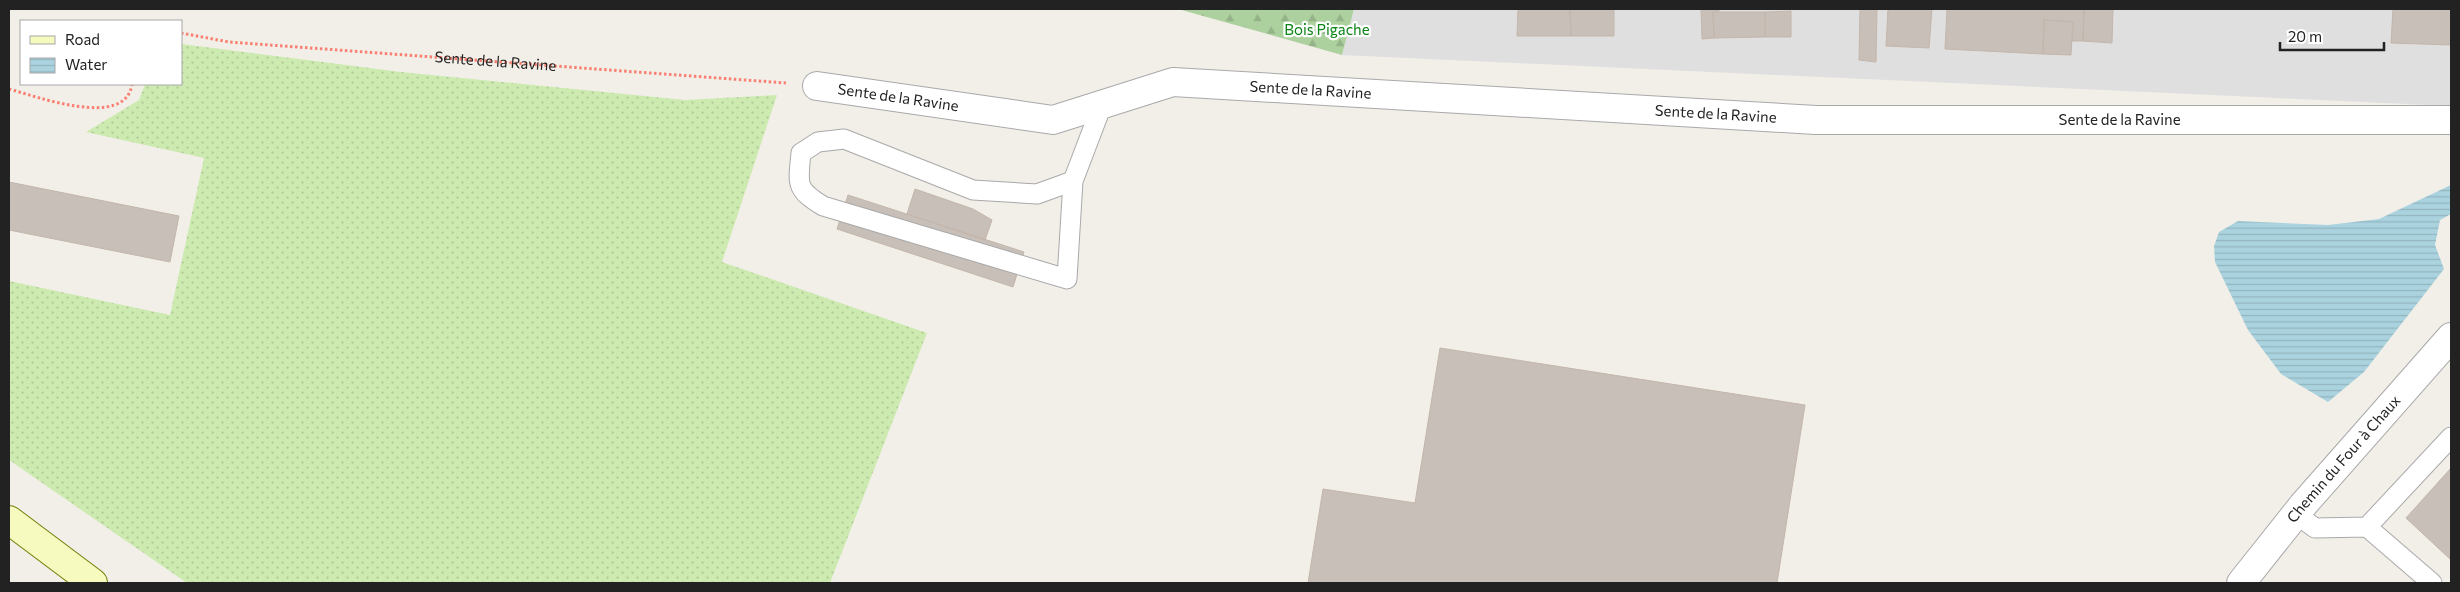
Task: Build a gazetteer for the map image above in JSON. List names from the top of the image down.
{
  "streets": {
    "street": ["Sente de la Ravine", "Chemin du Four à Chaux"]
  },
  "parks": ["Bois Pigache"],
  "legend": ["Road", "Water"],
  "scale_bar": "20 m"
}
